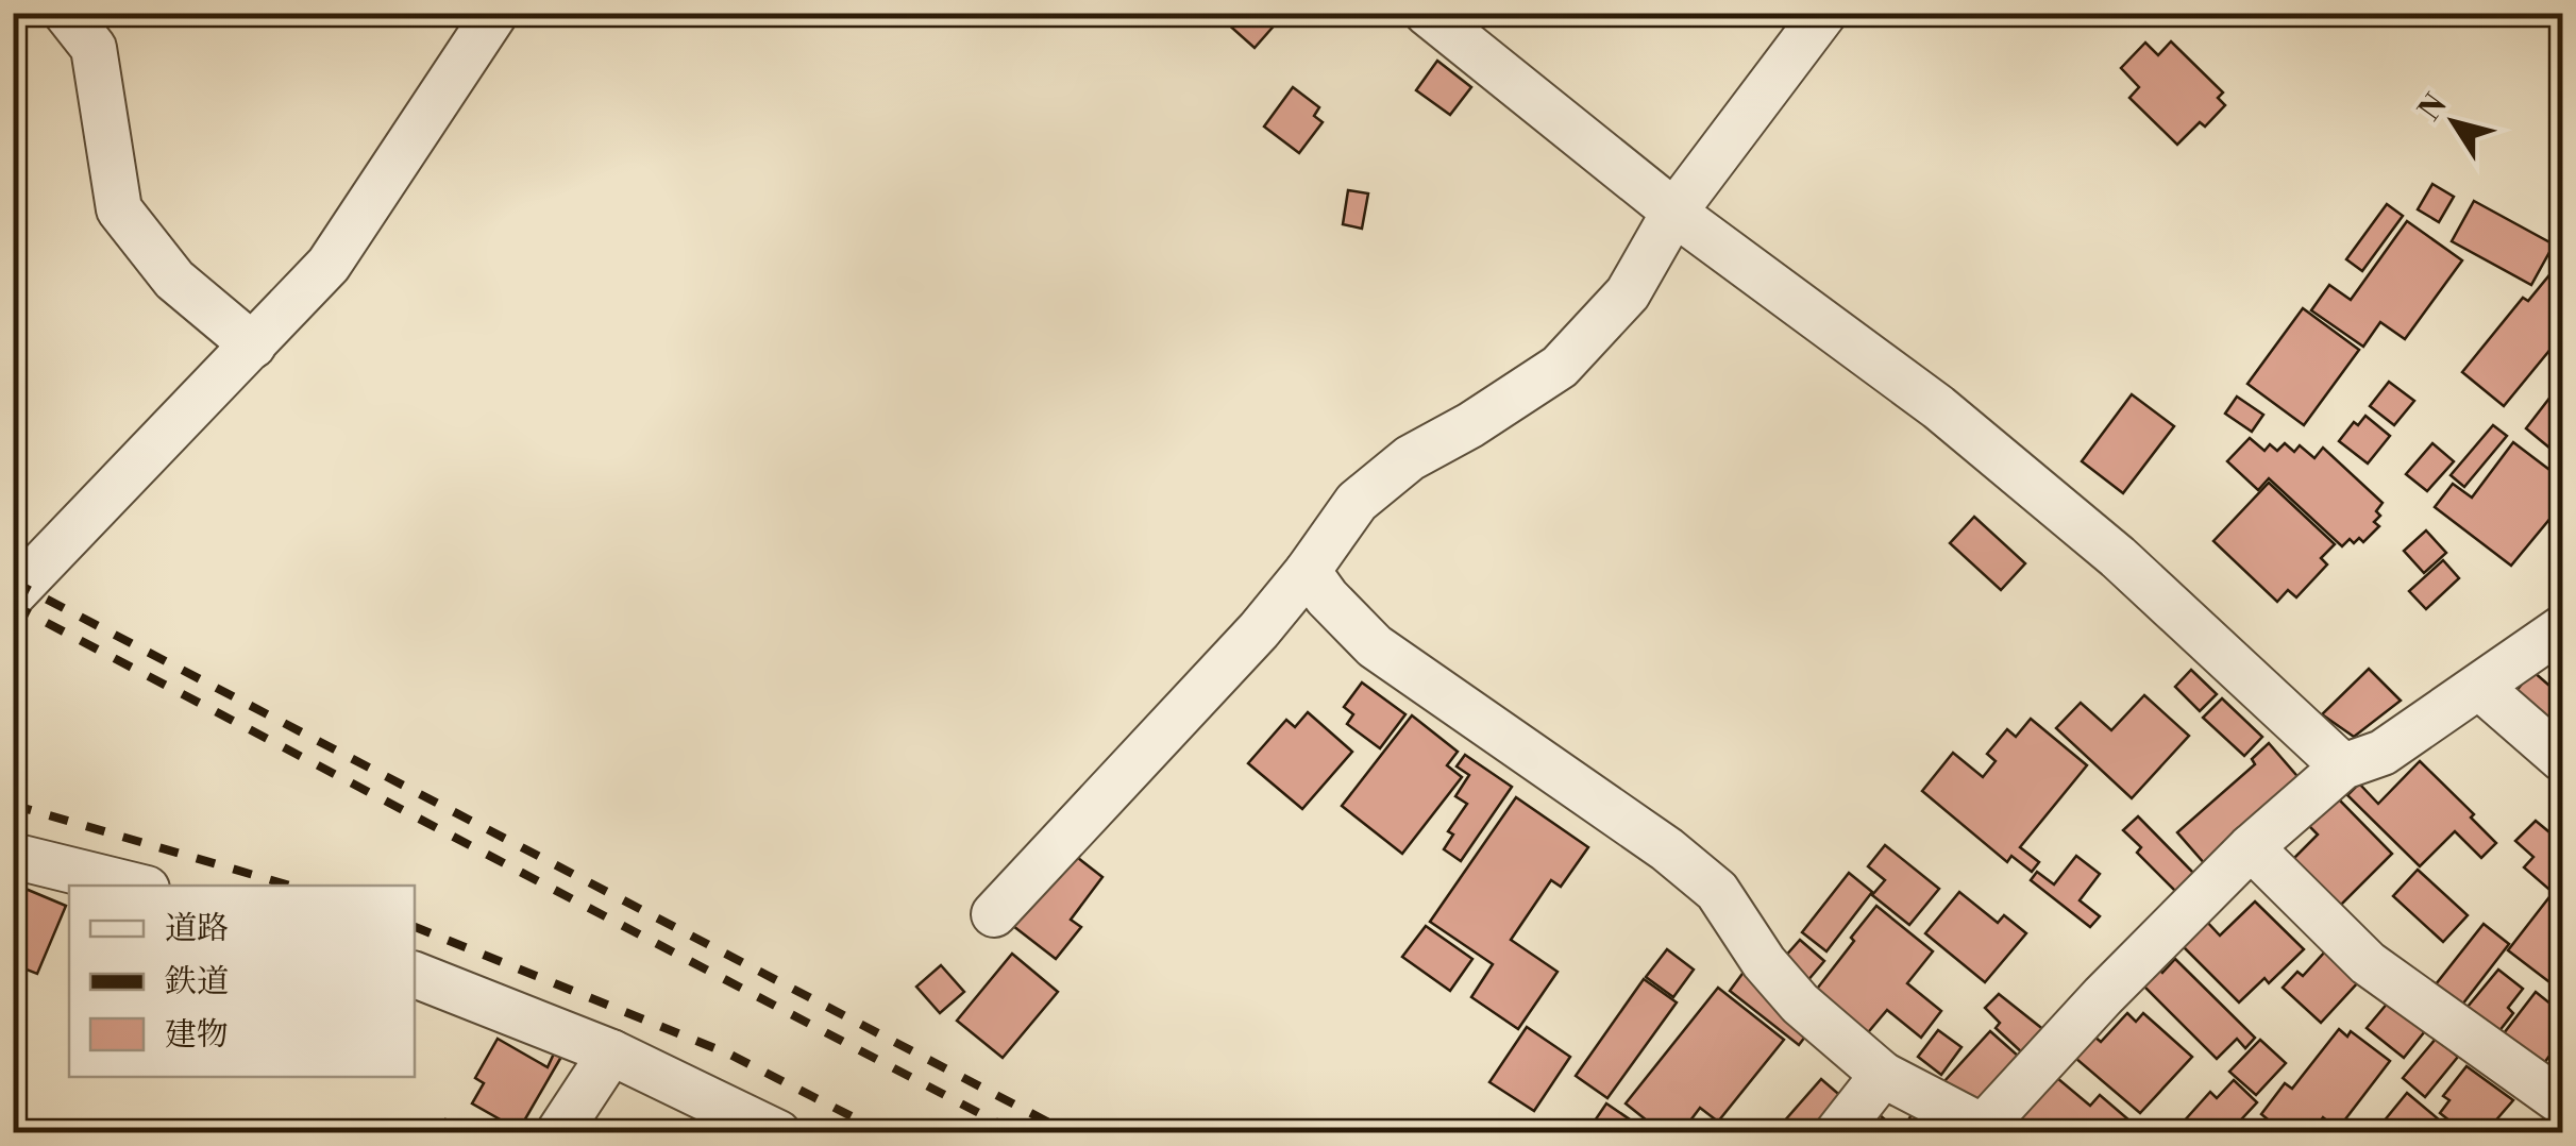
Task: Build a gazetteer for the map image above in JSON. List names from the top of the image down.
{
  "legend": ["道路", "鉄道", "建物"],
  "north": "top left"
}
